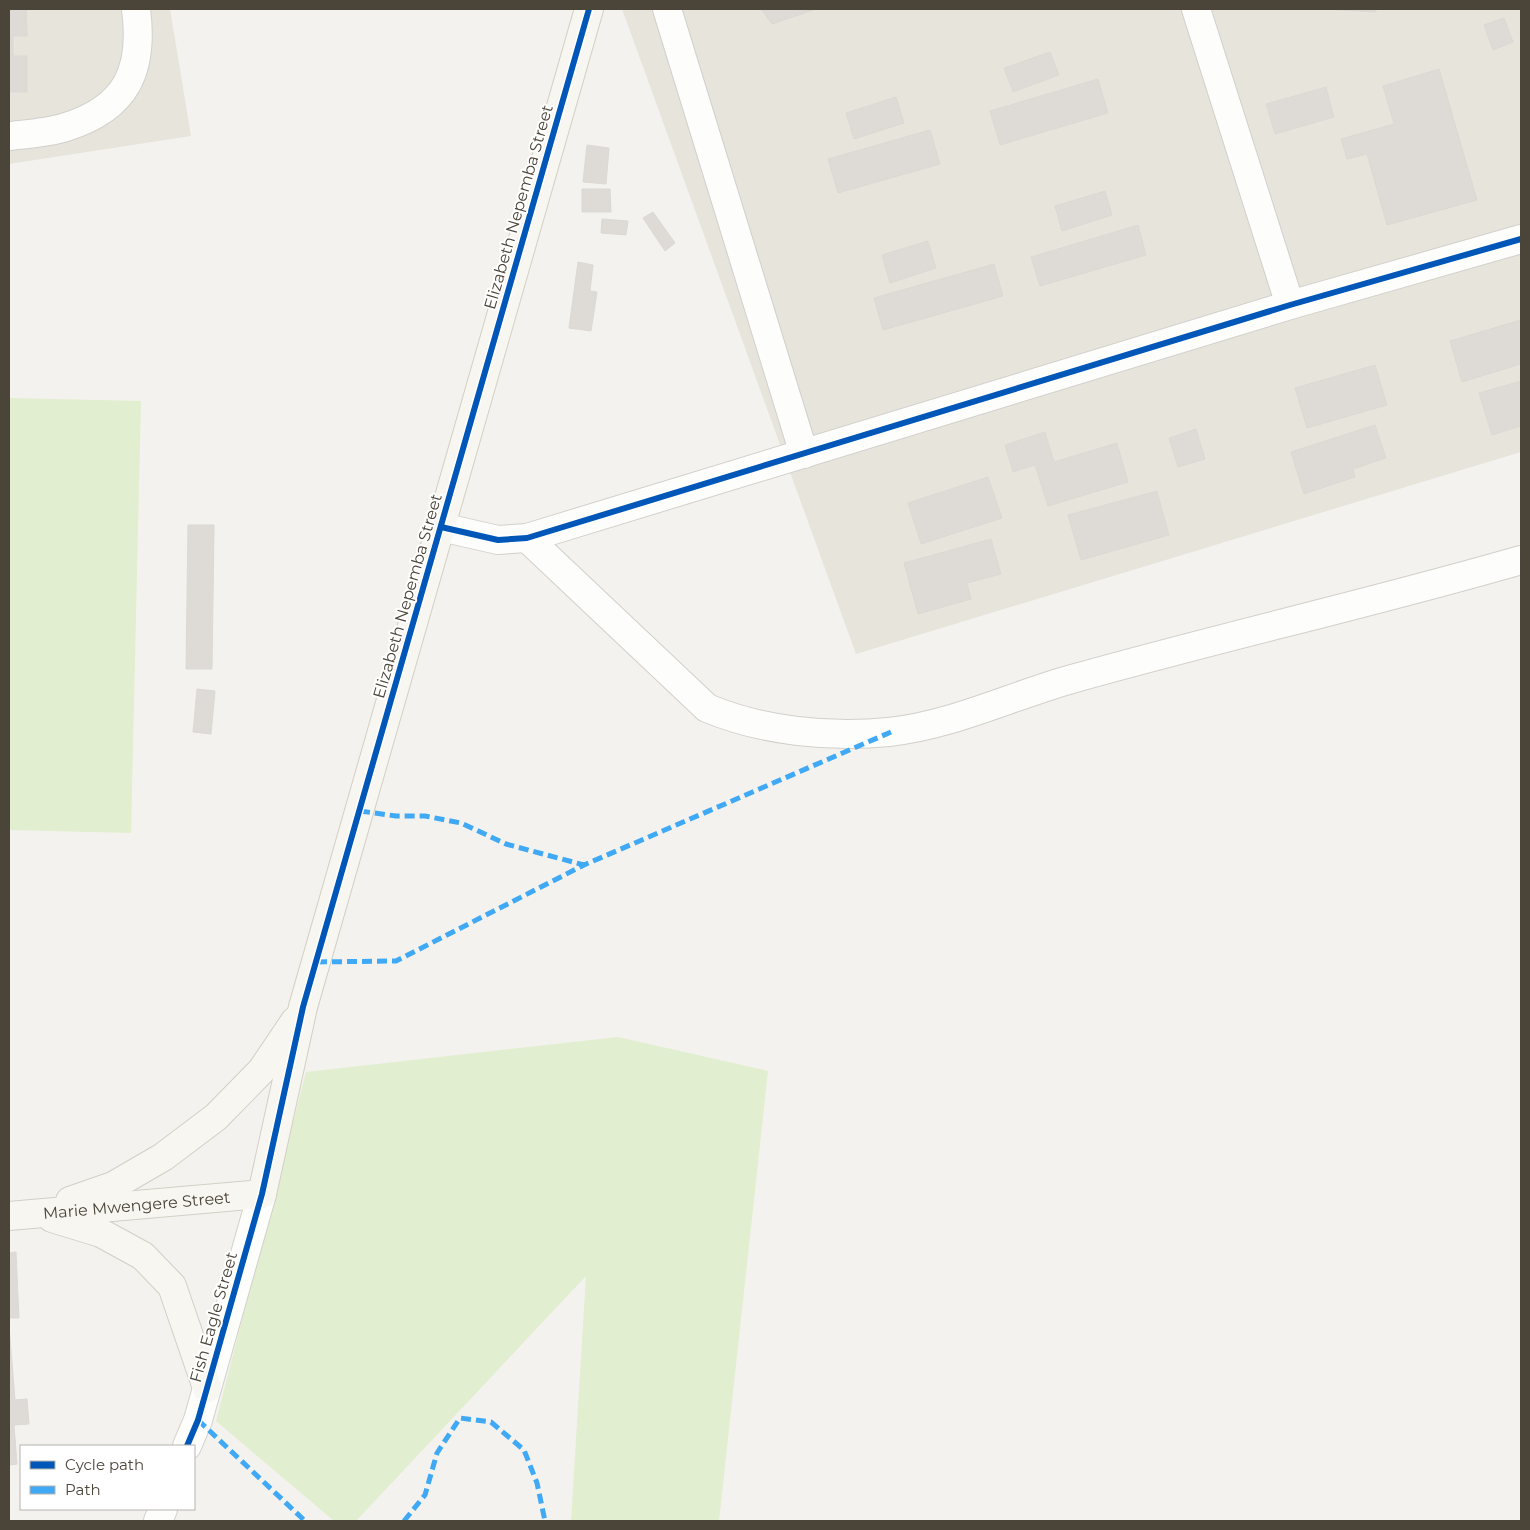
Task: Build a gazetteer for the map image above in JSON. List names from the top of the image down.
{
  "streets": {
    "street": ["Elizabeth Nepemba Street", "Marie Mwengere Street", "Fish Eagle Street"]
  },
  "crossings": [
    ["Elizabeth Nepemba Street", "Marie Mwengere Street"],
    ["Elizabeth Nepemba Street", "Fish Eagle Street"],
    ["Marie Mwengere Street", "Fish Eagle Street"]
  ],
  "legend": ["Cycle path", "Path"]
}
